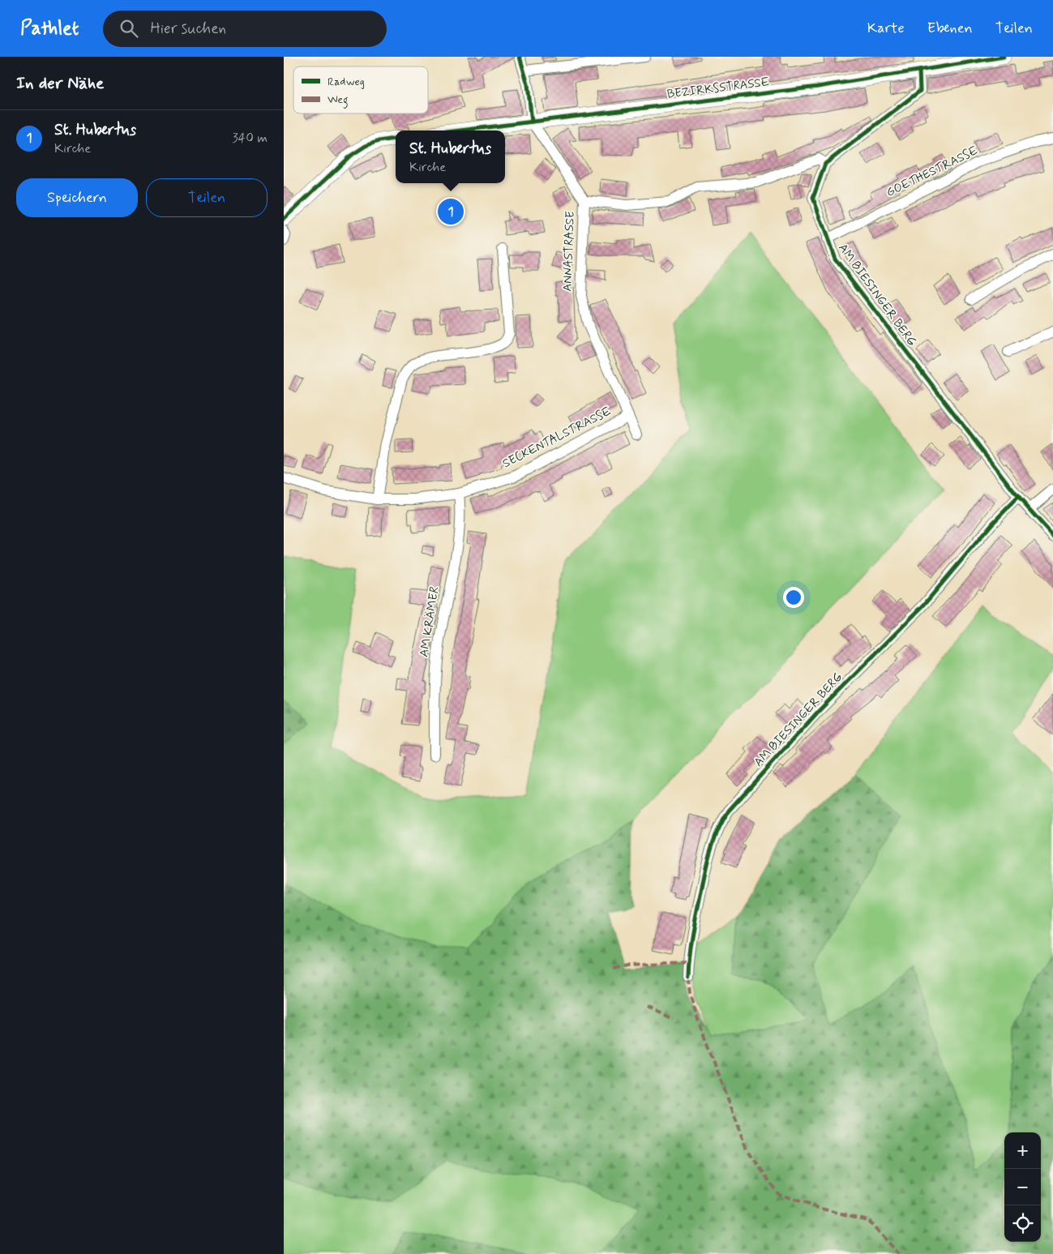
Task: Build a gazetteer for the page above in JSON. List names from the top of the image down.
{
  "streets": {
    "main road": ["BEZIRKSSTRASSE"],
    "street": [
      "GOETHESTRASSE",
      "ANNASTRASSE",
      "AM BIESINGER BERG",
      "SECKENTALSTRASSE",
      "AM KRÄMER"
    ]
  },
  "crossings": [
    ["BEZIRKSSTRASSE", "ANNASTRASSE"],
    ["GOETHESTRASSE", "AM BIESINGER BERG"],
    ["ANNASTRASSE", "SECKENTALSTRASSE"],
    ["SECKENTALSTRASSE", "AM KRÄMER"]
  ],
  "legend": ["Radweg", "Weg"],
  "page": {
    "header": "Pathlet",
    "search": "Hier suchen",
    "nav": ["Karte", "Ebenen", "Teilen"],
    "heading": "In der Nähe",
    "list": [
      {
        "mark": "1",
        "name": "St. Hubertus",
        "note": "Kirche",
        "value": "340 m"
      }
    ],
    "popup": ["St. Hubertus", "Kirche"],
    "buttons": ["Speichern", "Teilen"],
    "pins": "1",
    "map_buttons": ["+", "−"]
  }
}
